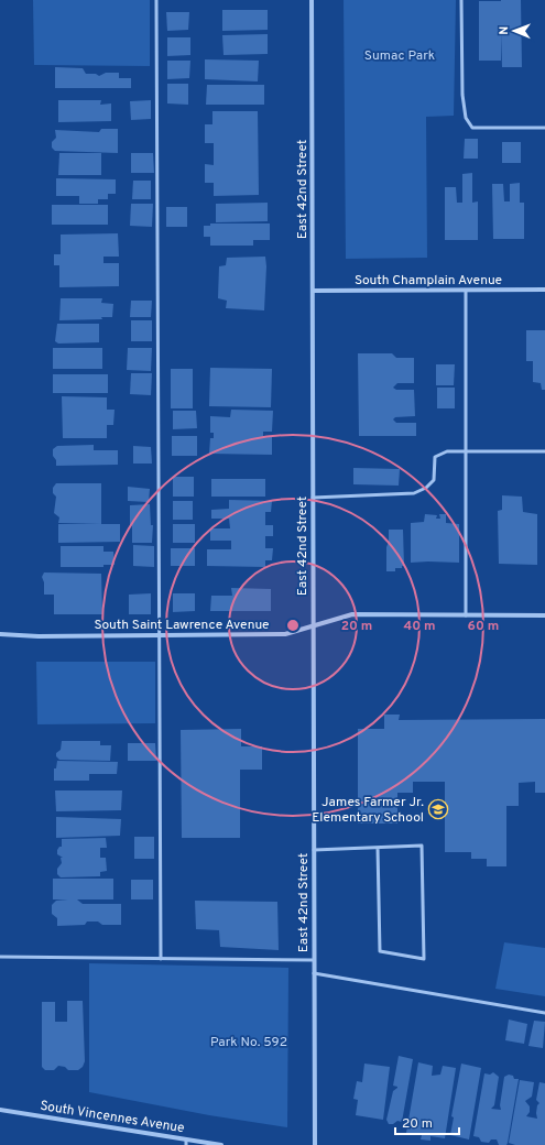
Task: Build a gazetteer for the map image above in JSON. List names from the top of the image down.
{
  "streets": {
    "street": [
      "East 42nd Street",
      "South Champlain Avenue",
      "South Saint Lawrence Avenue",
      "South Vincennes Avenue"
    ]
  },
  "crossings": [
    ["East 42nd Street", "South Champlain Avenue"],
    ["East 42nd Street", "South Saint Lawrence Avenue"]
  ],
  "parks": ["Sumac Park", "Park No. 592"],
  "places": {
    "school or university": ["James Farmer Jr. Elementary School"]
  },
  "scale_bar": "20 m",
  "north": "left",
  "rings": ["20 m", "40 m", "60 m"]
}
